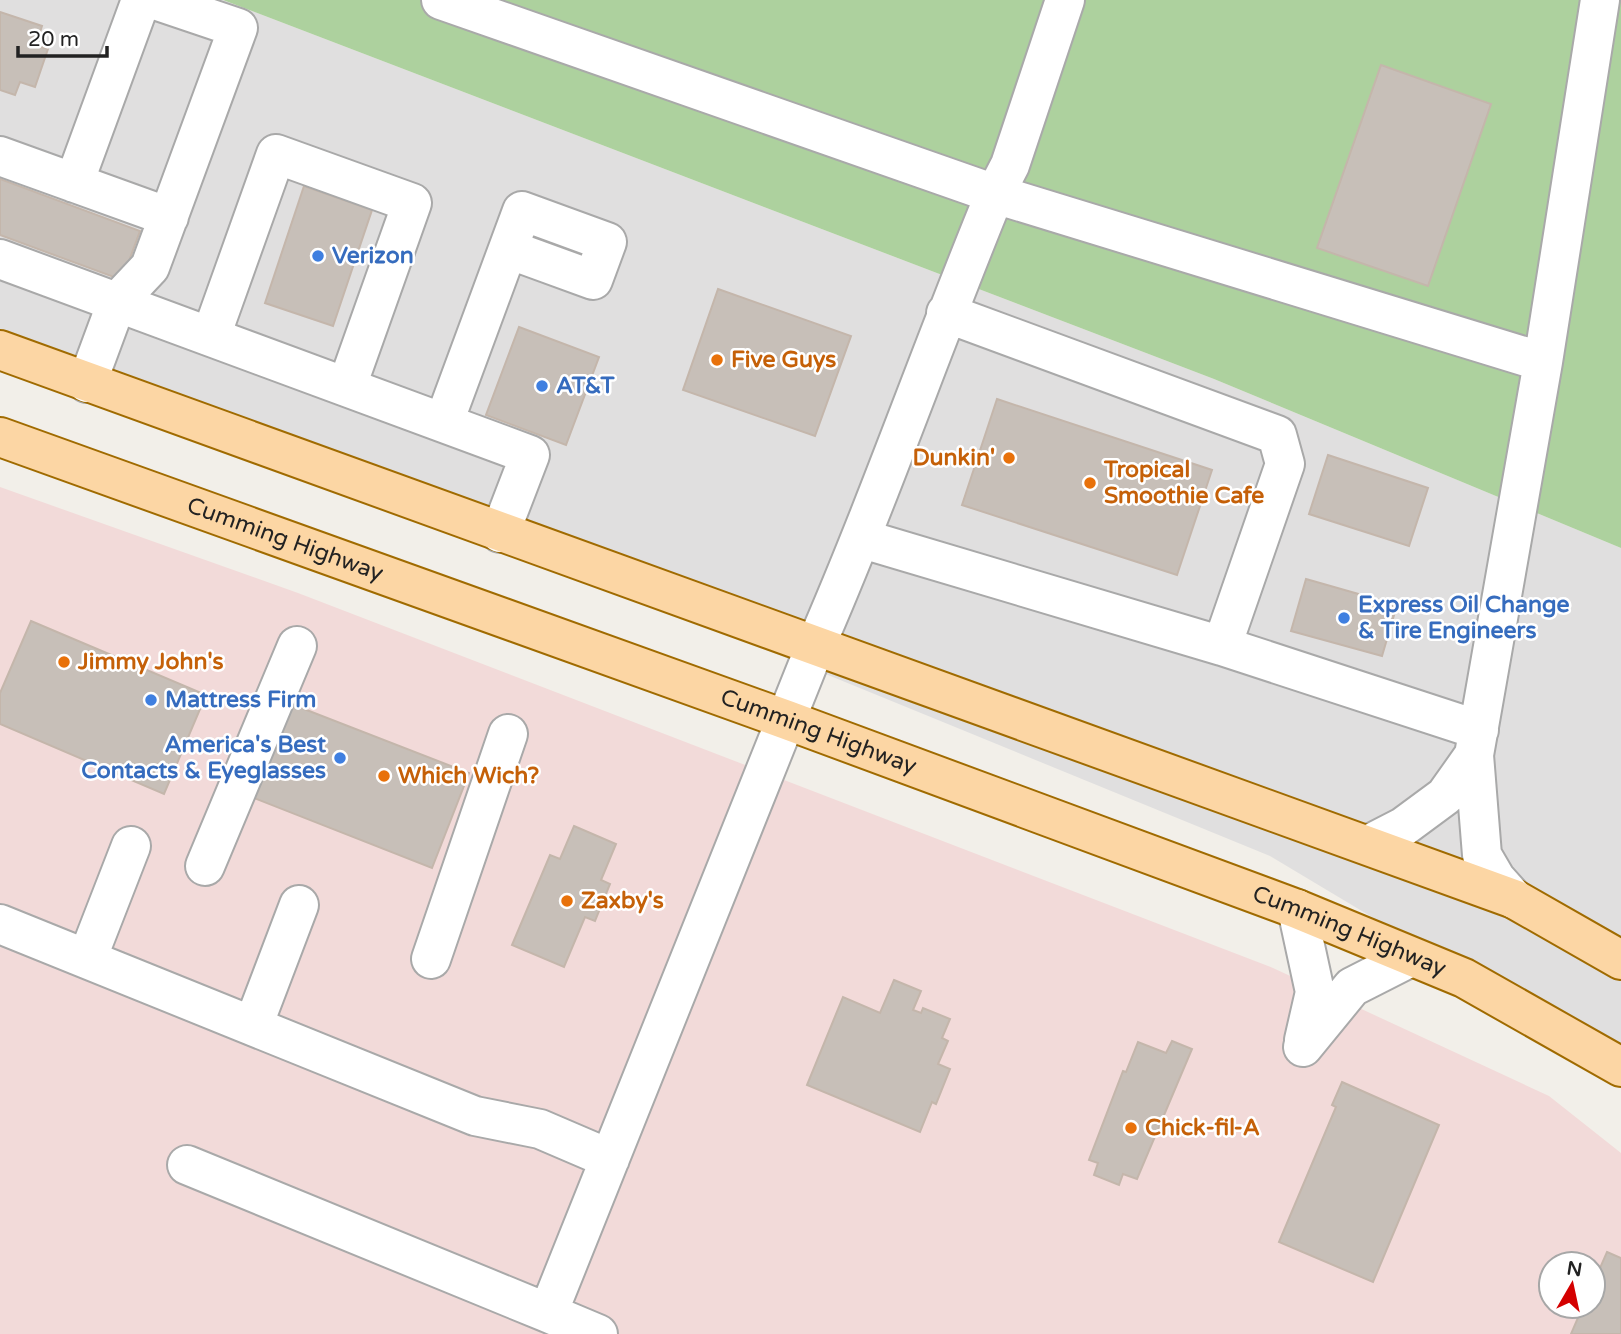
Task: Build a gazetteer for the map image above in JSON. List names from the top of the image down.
{
  "streets": {
    "main road": ["Cumming Highway"]
  },
  "places": [
    "Verizon",
    "Five Guys",
    "AT&T",
    "Dunkin'",
    "Tropical Smoothie Cafe",
    "Express Oil Change & Tire Engineers",
    "Jimmy John's",
    "Mattress Firm",
    "America's Best Contacts & Eyeglasses",
    "Which Wich?",
    "Zaxby's",
    "Chick-fil-A"
  ],
  "scale_bar": "20 m",
  "north": "top"
}
